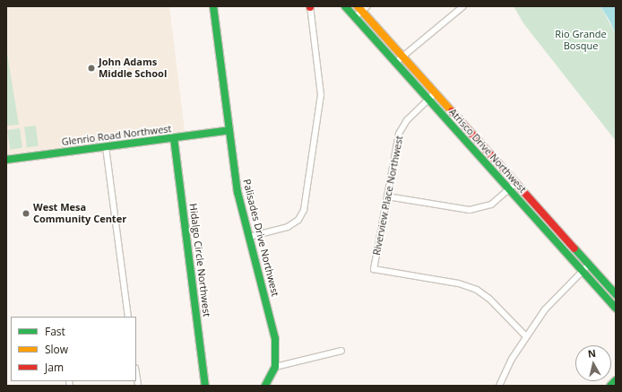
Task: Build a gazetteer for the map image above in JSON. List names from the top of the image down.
{
  "streets": {
    "street": [
      "Glenrio Road Northwest",
      "Atrisco Drive Northwest",
      "Riverview Place Northwest",
      "Palisades Drive Northwest",
      "Hidalgo Circle Northwest"
    ]
  },
  "crossings": [
    ["Glenrio Road Northwest", "Palisades Drive Northwest"],
    ["Glenrio Road Northwest", "Hidalgo Circle Northwest"],
    ["Atrisco Drive Northwest", "Riverview Place Northwest"]
  ],
  "parks": ["Rio Grande Bosque"],
  "places": ["John Adams Middle School", "West Mesa Community Center"],
  "legend": ["Fast", "Slow", "Jam"],
  "north": "top"
}
